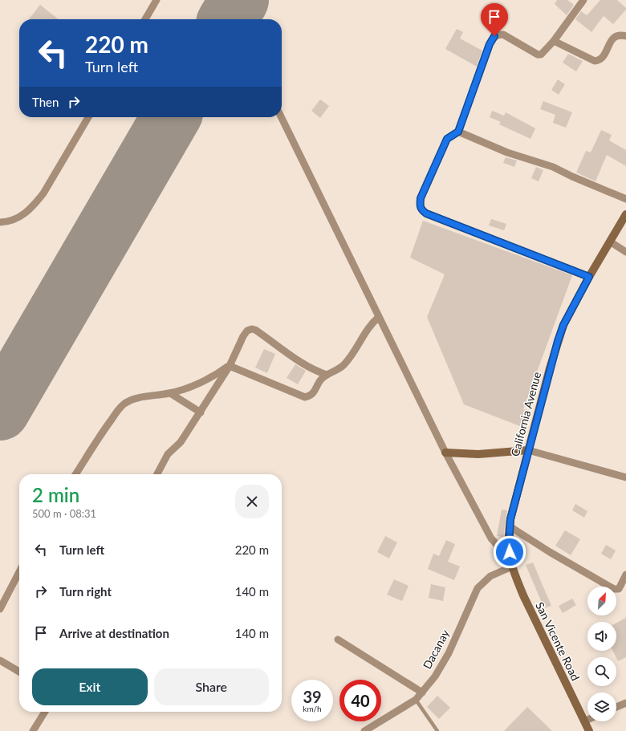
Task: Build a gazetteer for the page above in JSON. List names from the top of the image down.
{
  "streets": {
    "street": ["California Avenue", "San Vicente Road", "Dacanay"]
  },
  "crossings": [
    ["California Avenue", "San Vicente Road"],
    ["California Avenue", "Dacanay"],
    ["San Vicente Road", "Dacanay"]
  ],
  "north": "top right",
  "page": {
    "turn": ["220 m", "Turn left"],
    "then": "Then",
    "heading": ["2 min", "500 m · 08:31"],
    "list": [
      {
        "name": "Turn left",
        "value": "220 m"
      },
      {
        "name": "Turn right",
        "value": "140 m"
      },
      {
        "name": "Arrive at destination",
        "value": "140 m"
      }
    ],
    "buttons": ["Exit", "Share"],
    "speed": "39 km/h",
    "limit": "40"
  }
}
